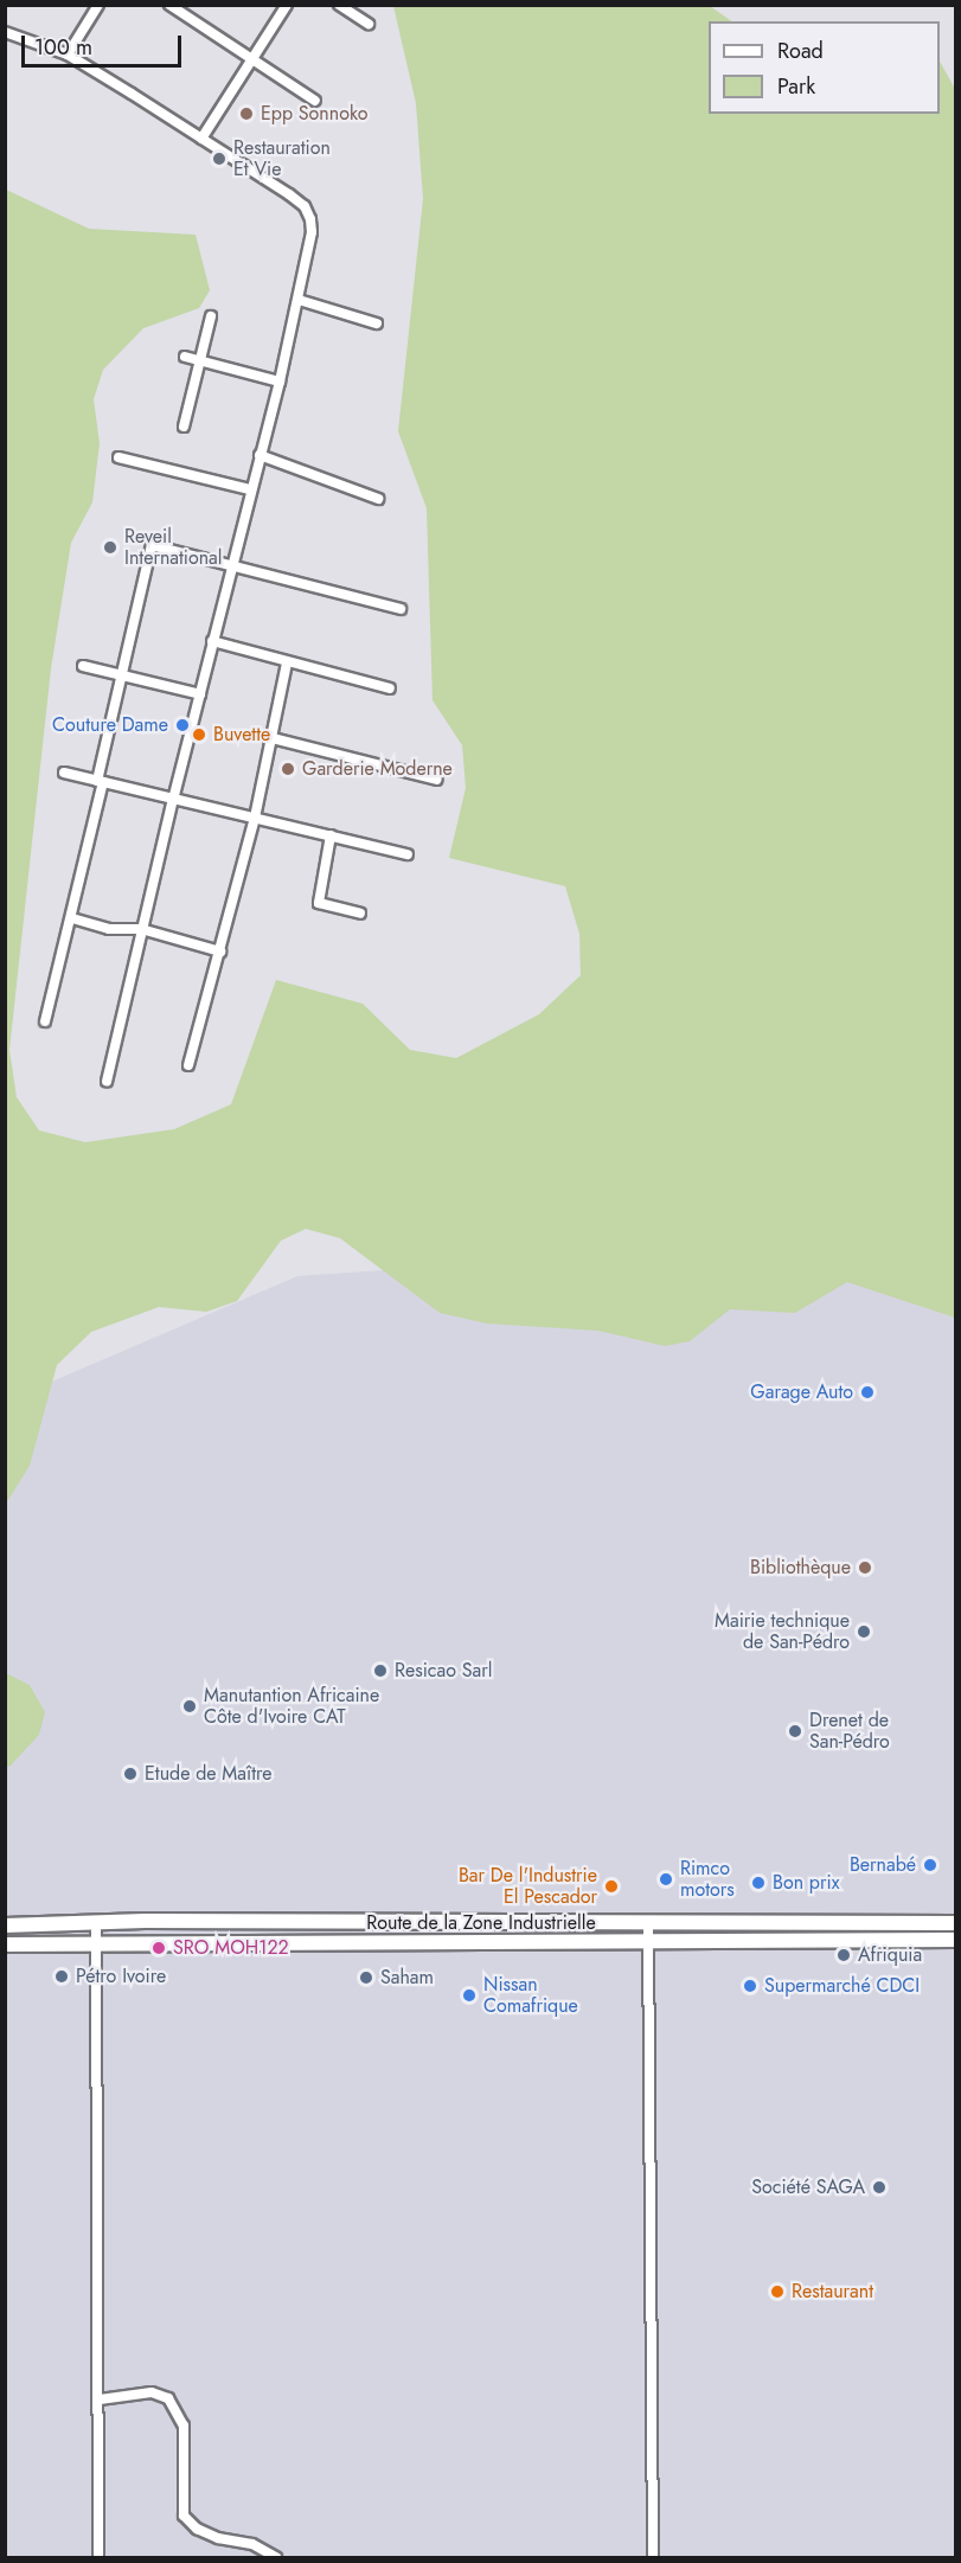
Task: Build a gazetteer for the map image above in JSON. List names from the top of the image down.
{
  "streets": {
    "main road": ["Route de la Zone Industrielle"]
  },
  "places": [
    "Epp Sonnoko",
    "Restauration Et Vie",
    "Reveil International",
    "Couture Dame",
    "Buvette",
    "Garderie Moderne",
    "Garage Auto",
    "Bibliothèque",
    "Mairie technique de San-Pédro",
    "Resicao Sarl",
    "Manutantion Africaine Côte d'Ivoire CAT",
    "Drenet de San-Pédro",
    "Etude de Maître",
    "Bernabé",
    "Rimco motors",
    "Bon prix",
    "Bar De l'Industrie El Pescador",
    "SRO MOH122",
    "Afriquia",
    "Pétro Ivoire",
    "Saham",
    "Supermarché CDCI",
    "Nissan Comafrique",
    "Société SAGA",
    "Restaurant"
  ],
  "legend": ["Road", "Park"],
  "scale_bar": "100 m"
}
